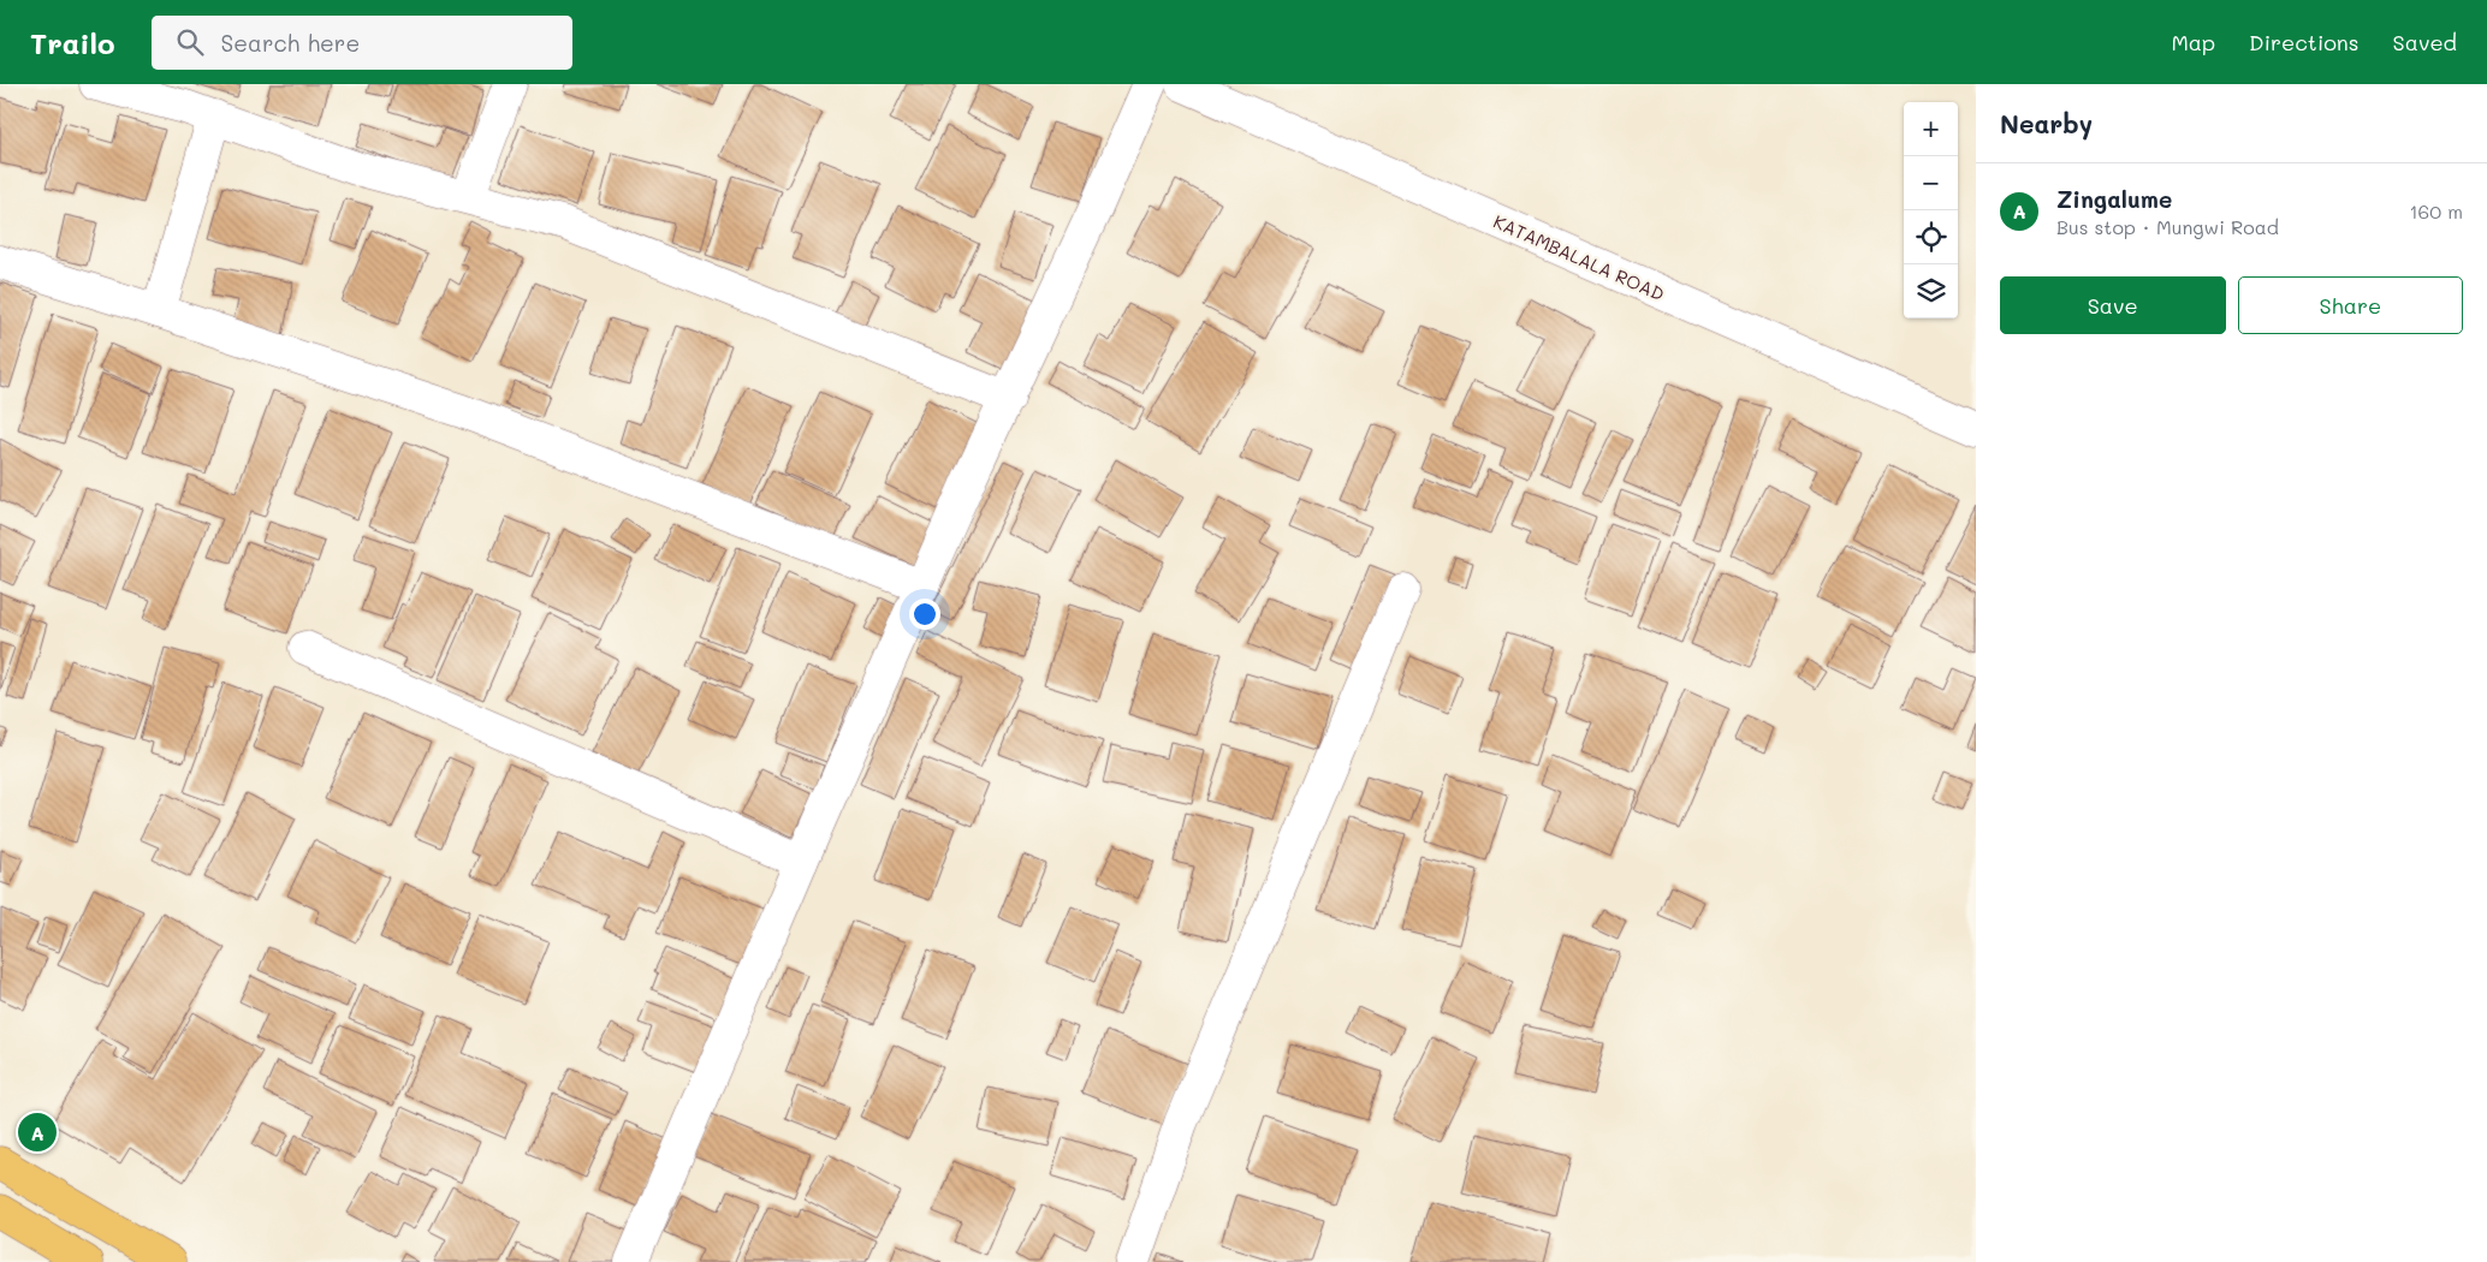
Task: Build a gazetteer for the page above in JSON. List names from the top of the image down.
{
  "streets": {
    "street": ["KATAMBALALA ROAD"]
  },
  "page": {
    "header": "Trailo",
    "search": "Search here",
    "nav": ["Map", "Directions", "Saved"],
    "heading": "Nearby",
    "map_buttons": ["+", "−"],
    "list": [
      {
        "mark": "A",
        "name": "Zingalume",
        "note": "Bus stop · Mungwi Road",
        "value": "160 m"
      }
    ],
    "buttons": ["Save", "Share"],
    "pins": "A"
  }
}
